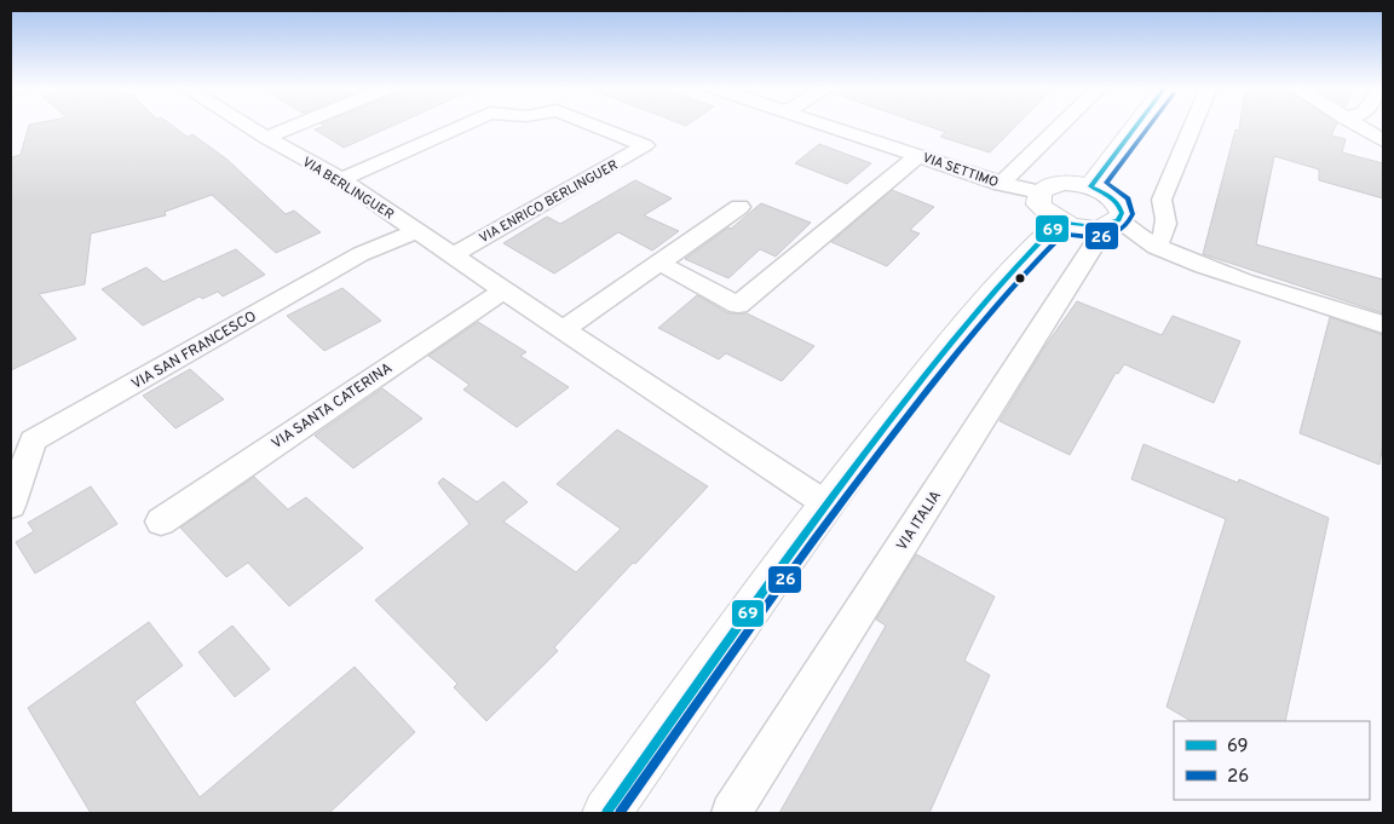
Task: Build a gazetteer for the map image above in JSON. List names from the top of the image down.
{
  "streets": {
    "street": [
      "VIA SETTIMO",
      "VIA BERLINGUER",
      "VIA ENRICO BERLINGUER",
      "VIA SAN FRANCESCO",
      "VIA SANTA CATERINA",
      "VIA ITALIA"
    ]
  },
  "crossings": [
    ["VIA BERLINGUER", "VIA ENRICO BERLINGUER"],
    ["VIA BERLINGUER", "VIA SAN FRANCESCO"]
  ],
  "lines": ["transit line 69", "transit line 26"],
  "legend": ["69", "26"]
}
